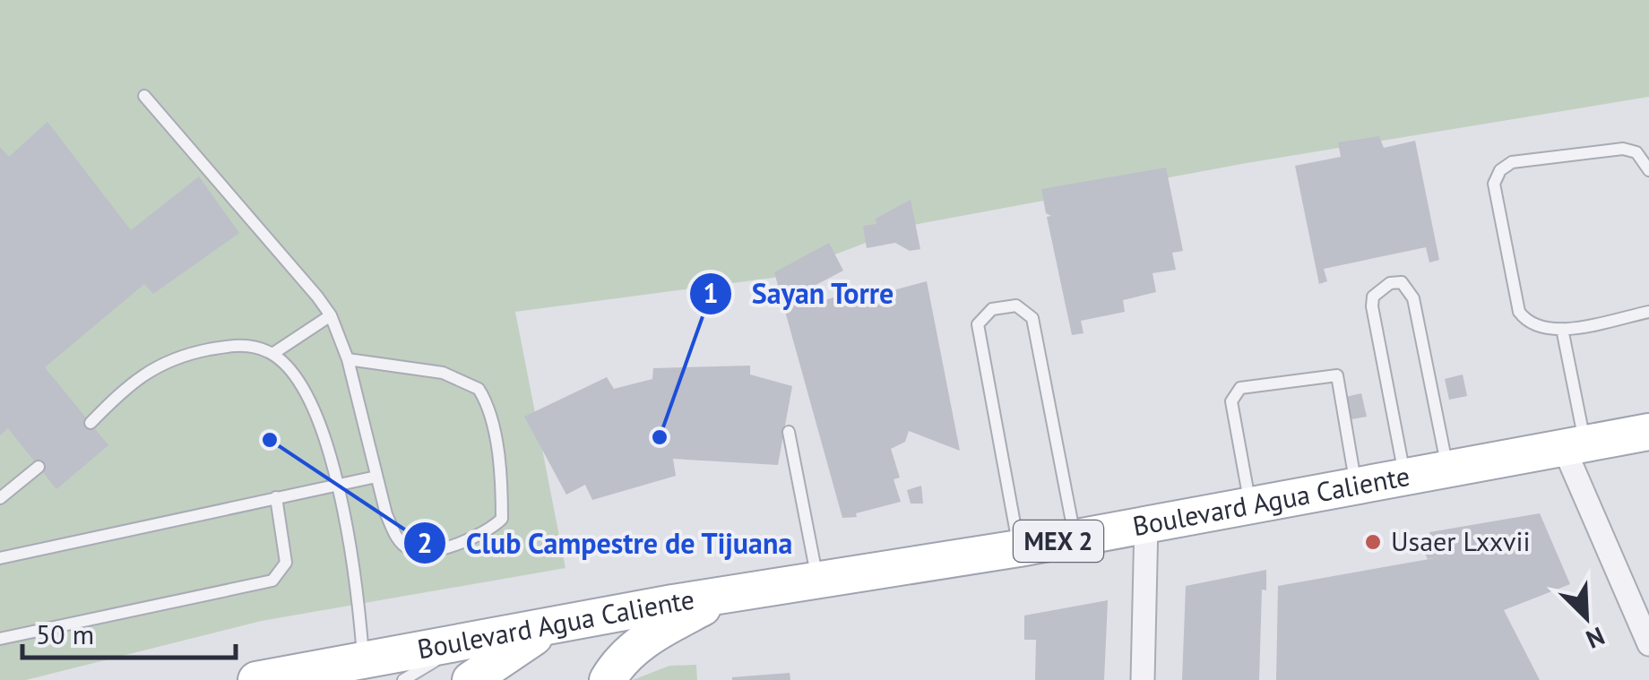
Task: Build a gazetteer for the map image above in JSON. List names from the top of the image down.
{
  "streets": {
    "main road": ["Boulevard Agua Caliente", "MEX 2"]
  },
  "places": ["Sayan Torre", "Club Campestre de Tijuana", "Usaer Lxxvii"],
  "scale_bar": "50 m",
  "north": "bottom right"
}
